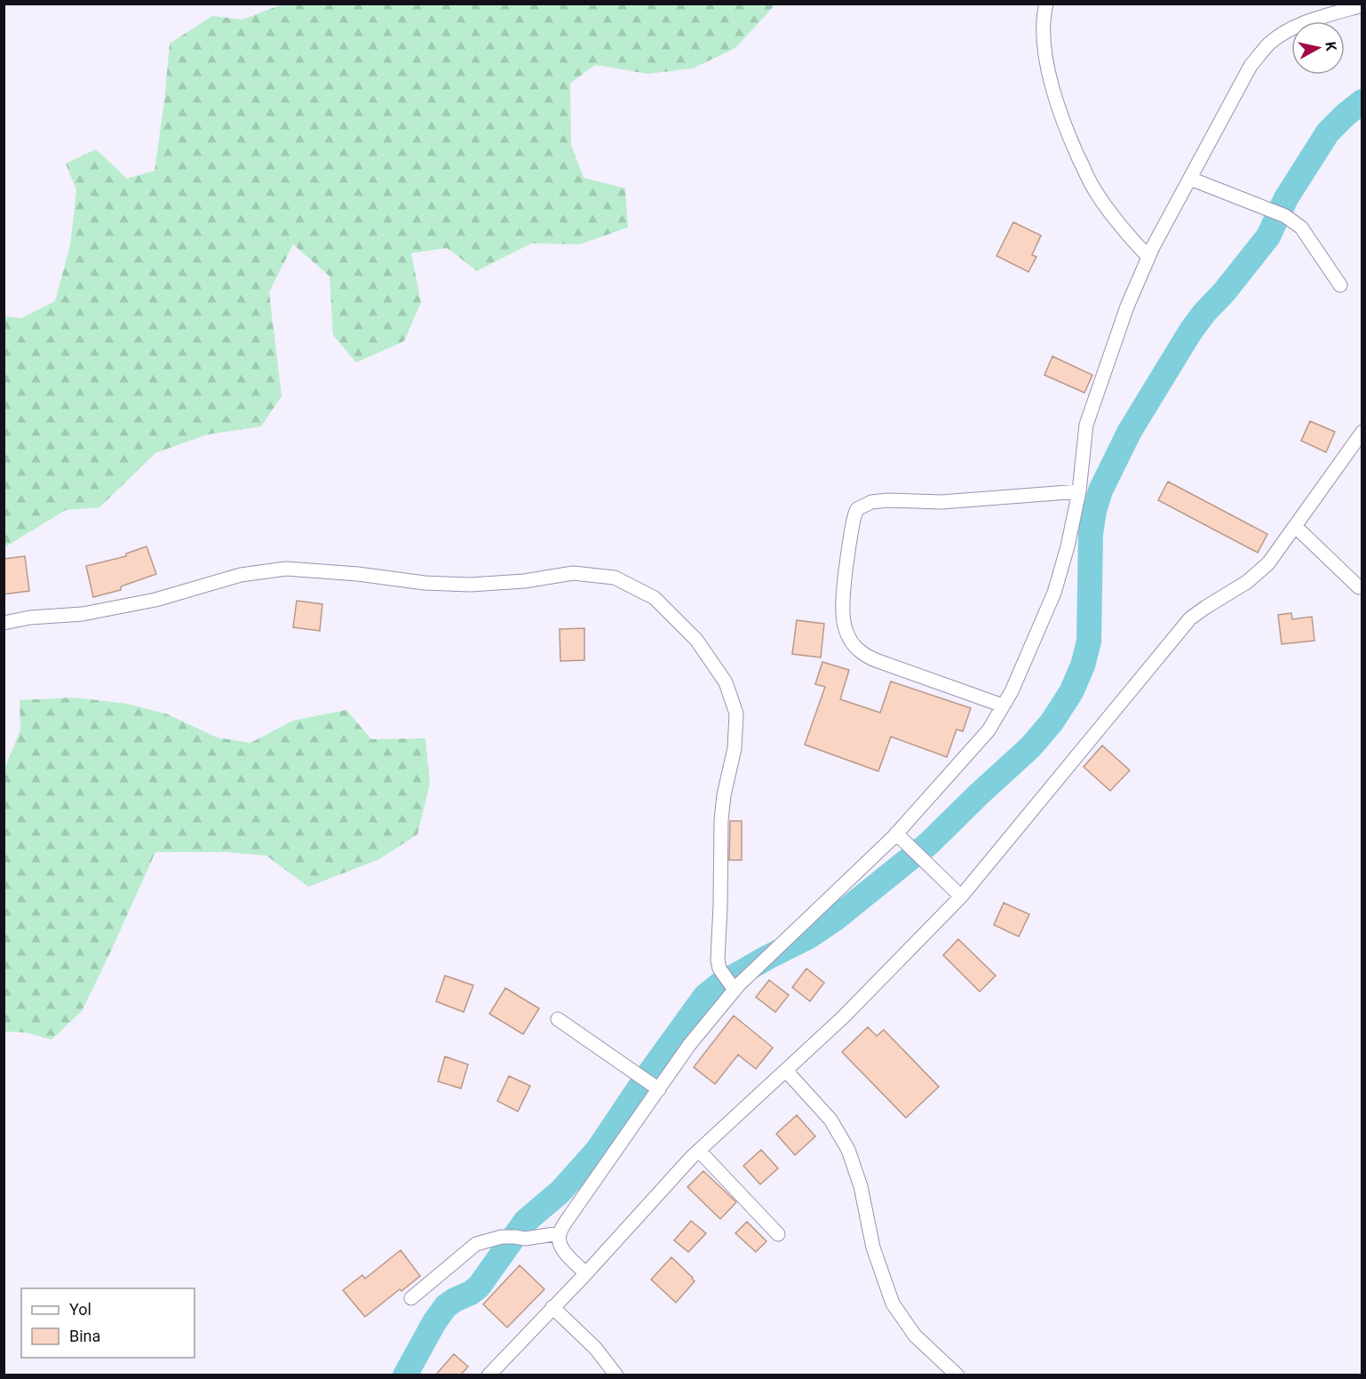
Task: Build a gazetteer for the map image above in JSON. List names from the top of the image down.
{
  "legend": ["Yol", "Bina"],
  "north": "right"
}
